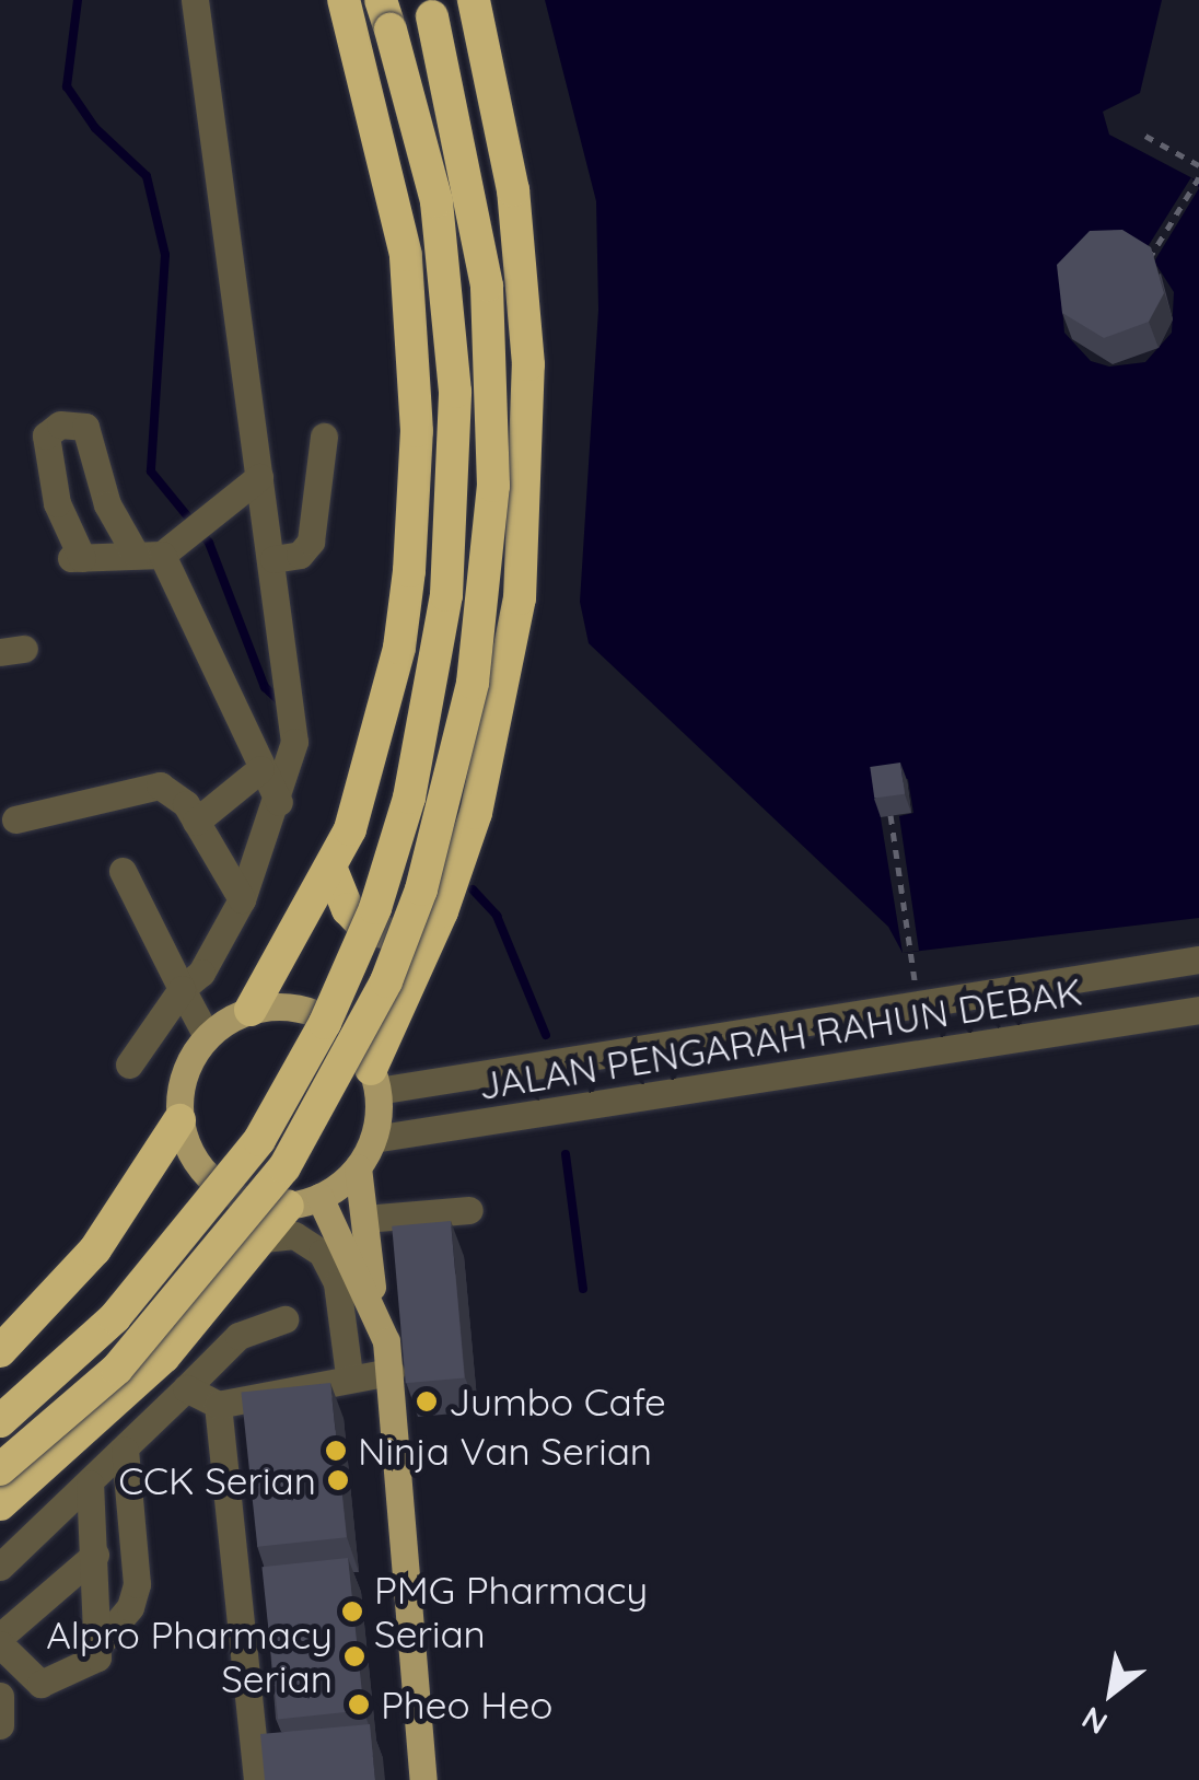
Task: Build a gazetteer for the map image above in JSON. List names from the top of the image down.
{
  "streets": {
    "street": ["JALAN PENGARAH RAHUN DEBAK"]
  },
  "places": [
    "Jumbo Cafe",
    "Ninja Van Serian",
    "CCK Serian",
    "PMG Pharmacy Serian",
    "Alpro Pharmacy Serian",
    "Pheo Heo"
  ],
  "north": "bottom left"
}
